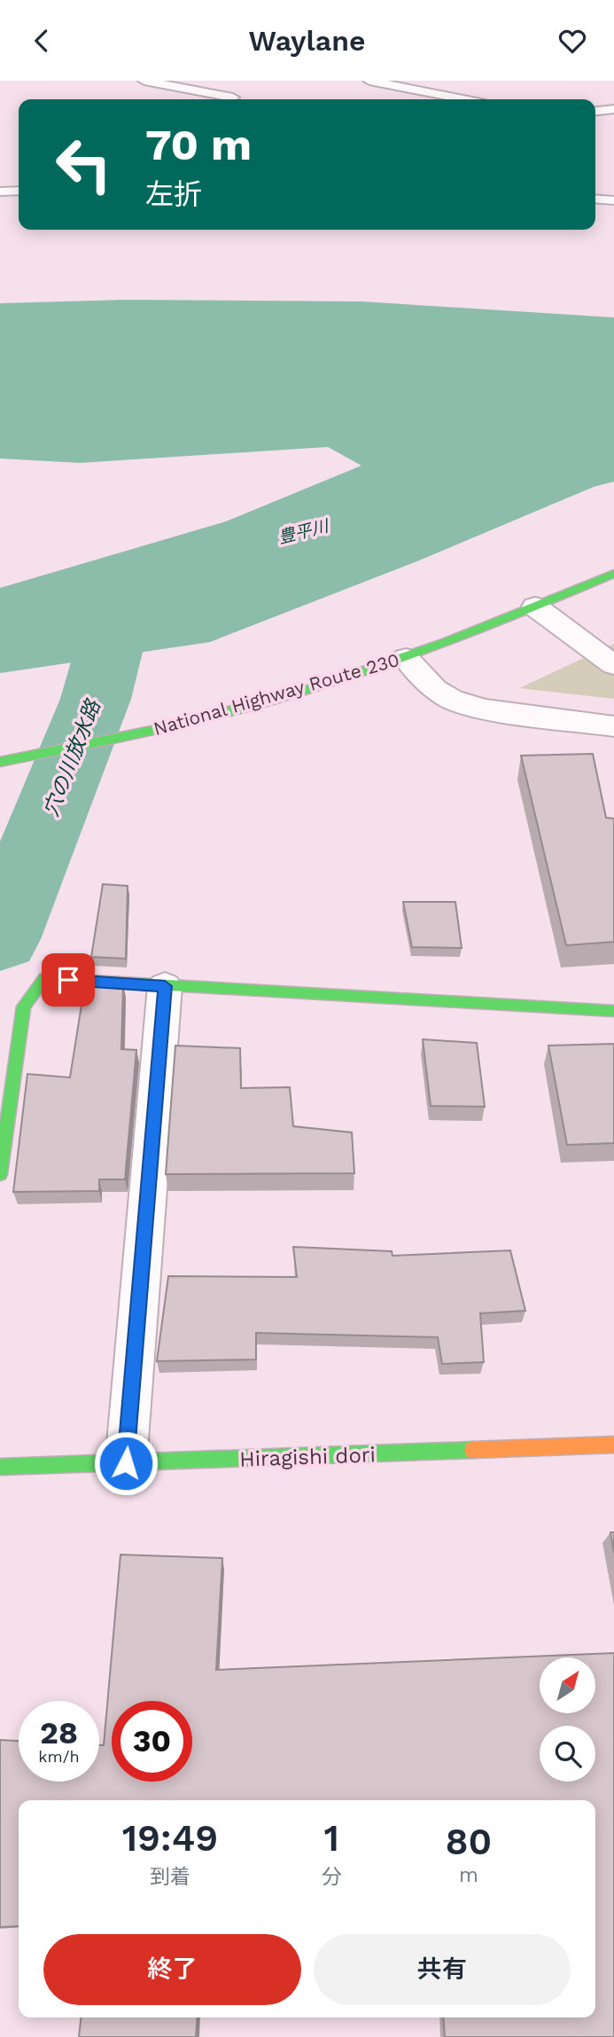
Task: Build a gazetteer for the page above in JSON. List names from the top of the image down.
{
  "streets": {
    "main road": ["National Highway Route 230", "Hiragishi dori"]
  },
  "water": ["豊平川", "穴の川放水路"],
  "north": "top right",
  "page": {
    "header": "Waylane",
    "turn": ["70 m", "左折"],
    "speed": "28 km/h",
    "limit": "30",
    "eta": [
      "19:49",
      "到着",
      "1",
      "分",
      "80",
      "m"
    ],
    "buttons": ["終了", "共有"]
  }
}
